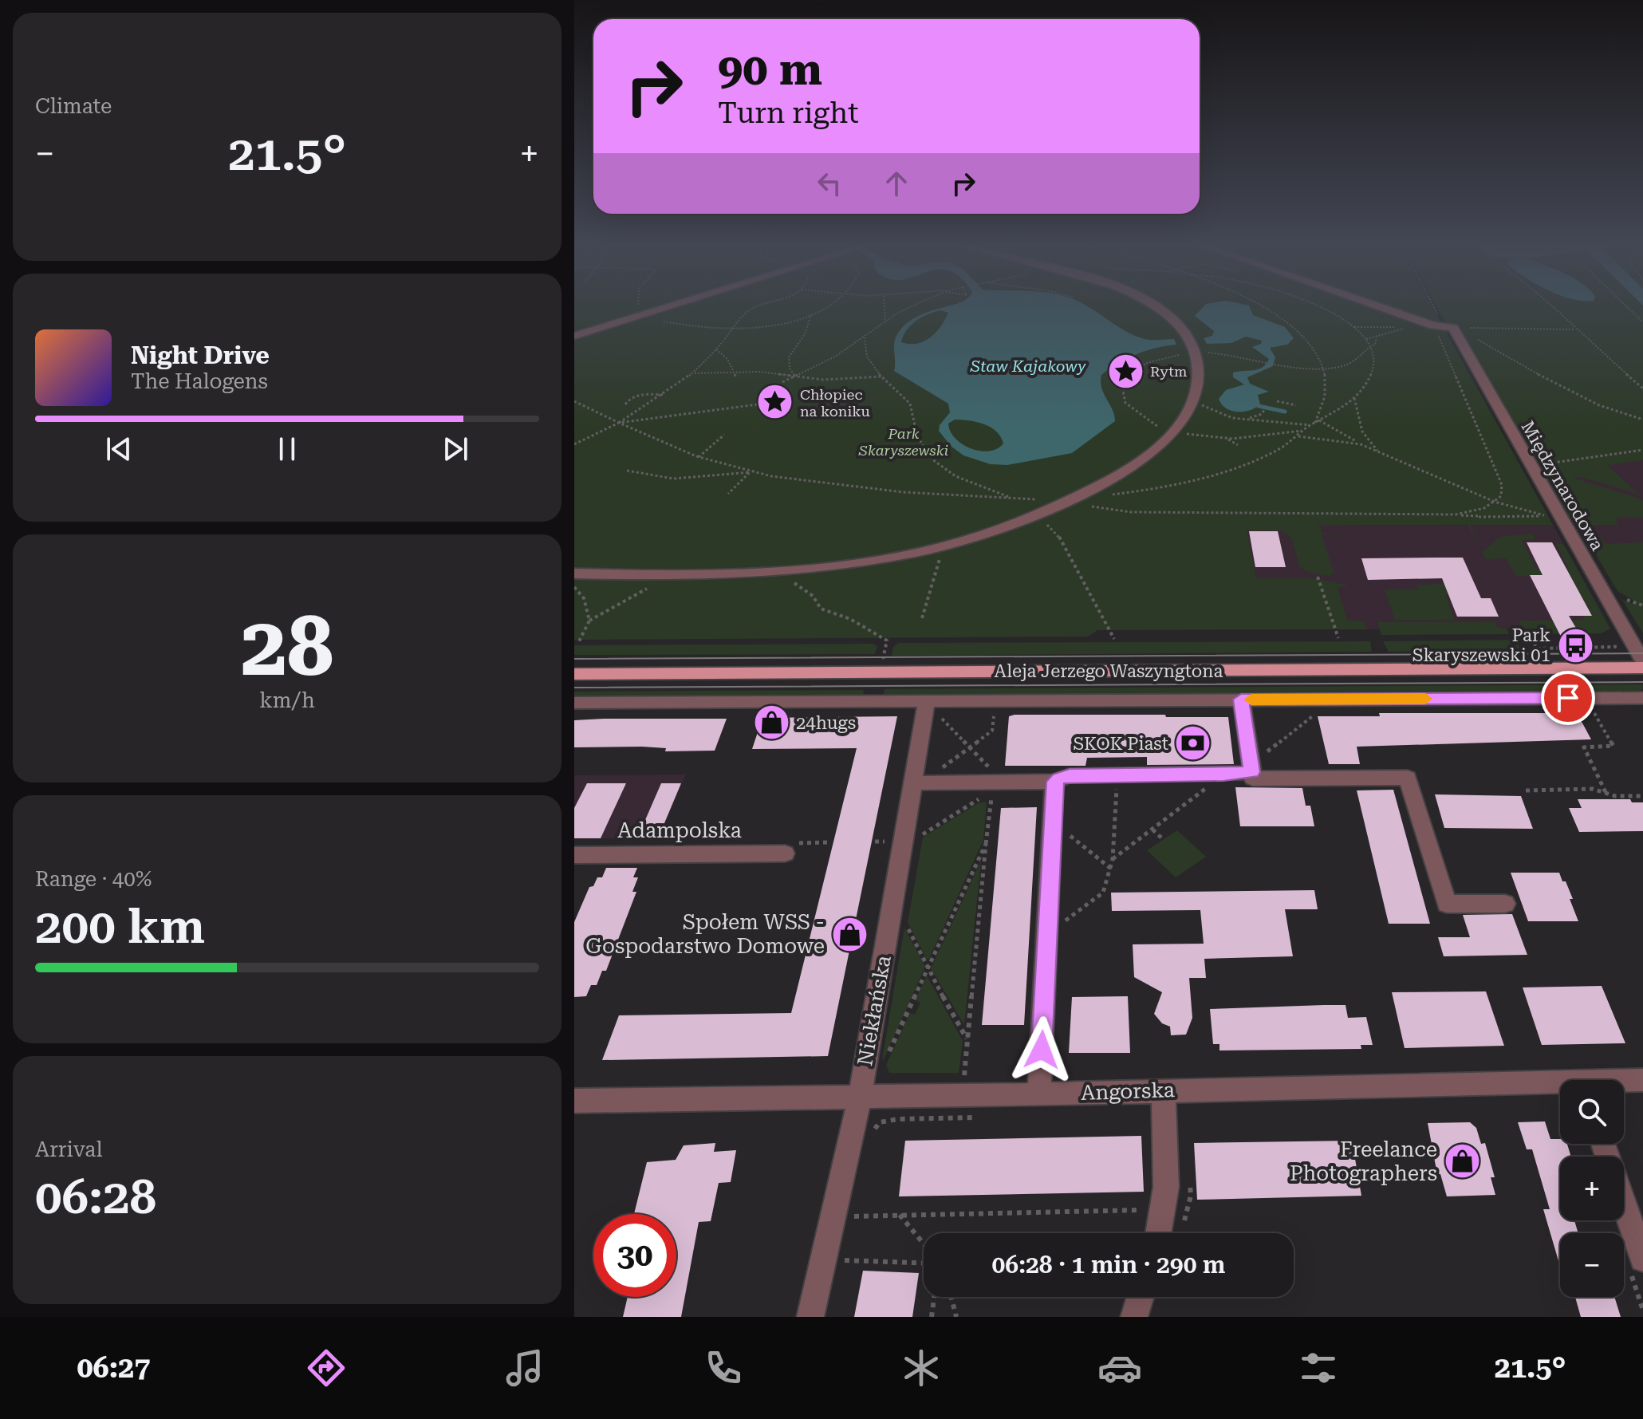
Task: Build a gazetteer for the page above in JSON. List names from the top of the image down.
{
  "streets": {
    "main road": ["Aleja Jerzego Waszyngtona"],
    "street": [
      "Międzynarodowa",
      "Adampolska",
      "Niekłańska",
      "Angorska"
    ]
  },
  "crossings": [
    ["Aleja Jerzego Waszyngtona", "Niekłańska"],
    ["Niekłańska", "Angorska"]
  ],
  "water": ["Staw Kajakowy"],
  "parks": ["Park Skaryszewski"],
  "places": {
    "place": ["Rytm", "Chłopiec na koniku"],
    "bus stop": ["Park Skaryszewski 01"],
    "shop": ["24hugs", "Społem WSS - Gospodarstwo Domowe", "Freelance Photographers"],
    "bank": ["SKOK Piast"]
  },
  "page": {
    "tile": [
      "Climate",
      ["28", "km/h"],
      ["Range · 40%", "200 km"],
      ["Arrival", "06:28"]
    ],
    "turn": ["90 m", "Turn right"],
    "heat": ["−", "21.5°", "+"],
    "song": ["Night Drive", "The Halogens"],
    "map_buttons": ["+", "−"],
    "limit": "30",
    "trip": "06:28 · 1 min · 290 m",
    "tabs": ["06:27", "21.5°"]
  }
}
